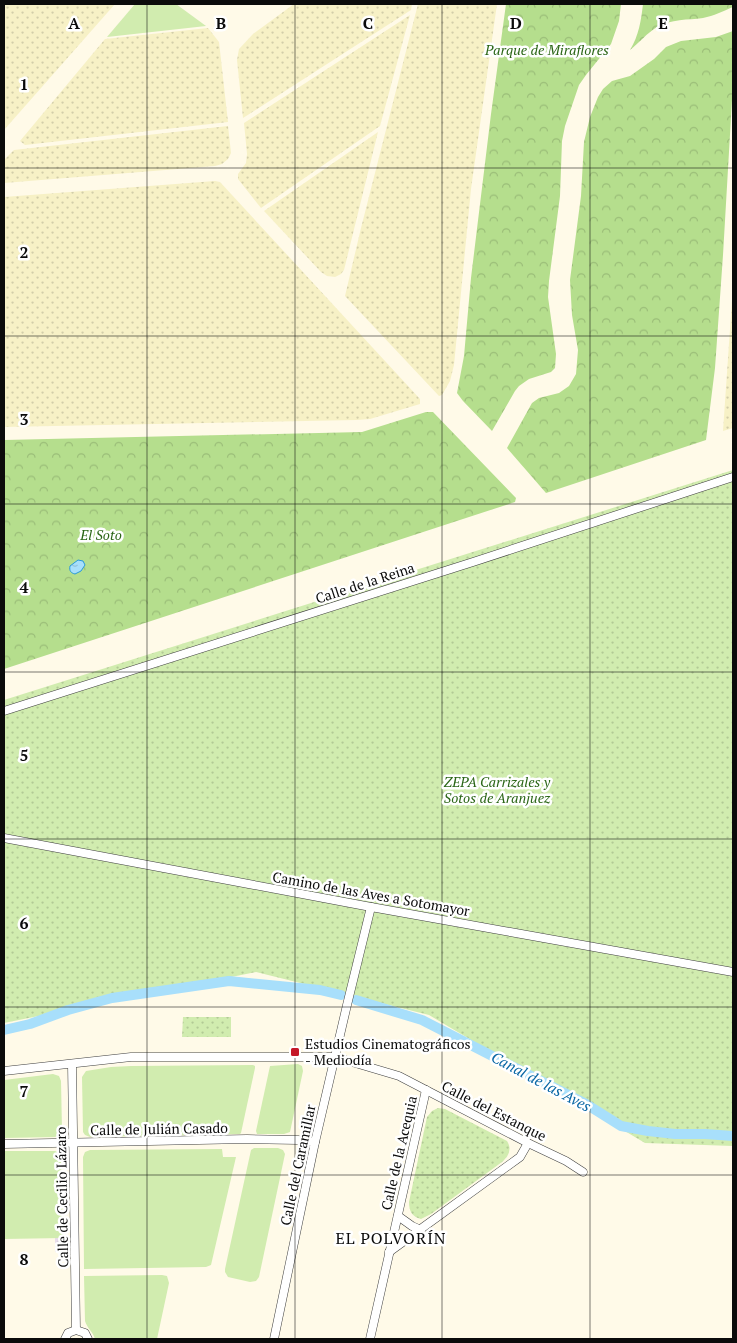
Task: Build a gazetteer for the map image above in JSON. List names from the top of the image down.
{
  "streets": {
    "street": [
      "Calle de la Reina",
      "Camino de las Aves a Sotomayor",
      "Calle del Estanque",
      "Calle de Julián Casado",
      "Calle de la Acequia",
      "Calle del Caramillar",
      "Calle de Cecilio Lázaro"
    ]
  },
  "crossings": [
    ["Camino de las Aves a Sotomayor", "Calle del Caramillar"],
    ["Calle del Estanque", "Calle de la Acequia"],
    ["Calle del Estanque", "Calle del Caramillar"],
    ["Calle del Estanque", "Calle de Cecilio Lázaro"],
    ["Calle de Julián Casado", "Calle del Caramillar"],
    ["Calle de Julián Casado", "Calle de Cecilio Lázaro"]
  ],
  "districts": ["EL POLVORÍN"],
  "water": ["Canal de las Aves"],
  "parks": ["Parque de Miraflores", "El Soto", "ZEPA Carrizales y Sotos de Aranjuez"],
  "places": {
    "transit": ["Estudios Cinematográficos - Mediodía"]
  },
  "grid": {
    "columns": [
      "A",
      "B",
      "C",
      "D",
      "E"
    ],
    "rows": [
      "1",
      "2",
      "3",
      "4",
      "5",
      "6",
      "7",
      "8"
    ]
  }
}
